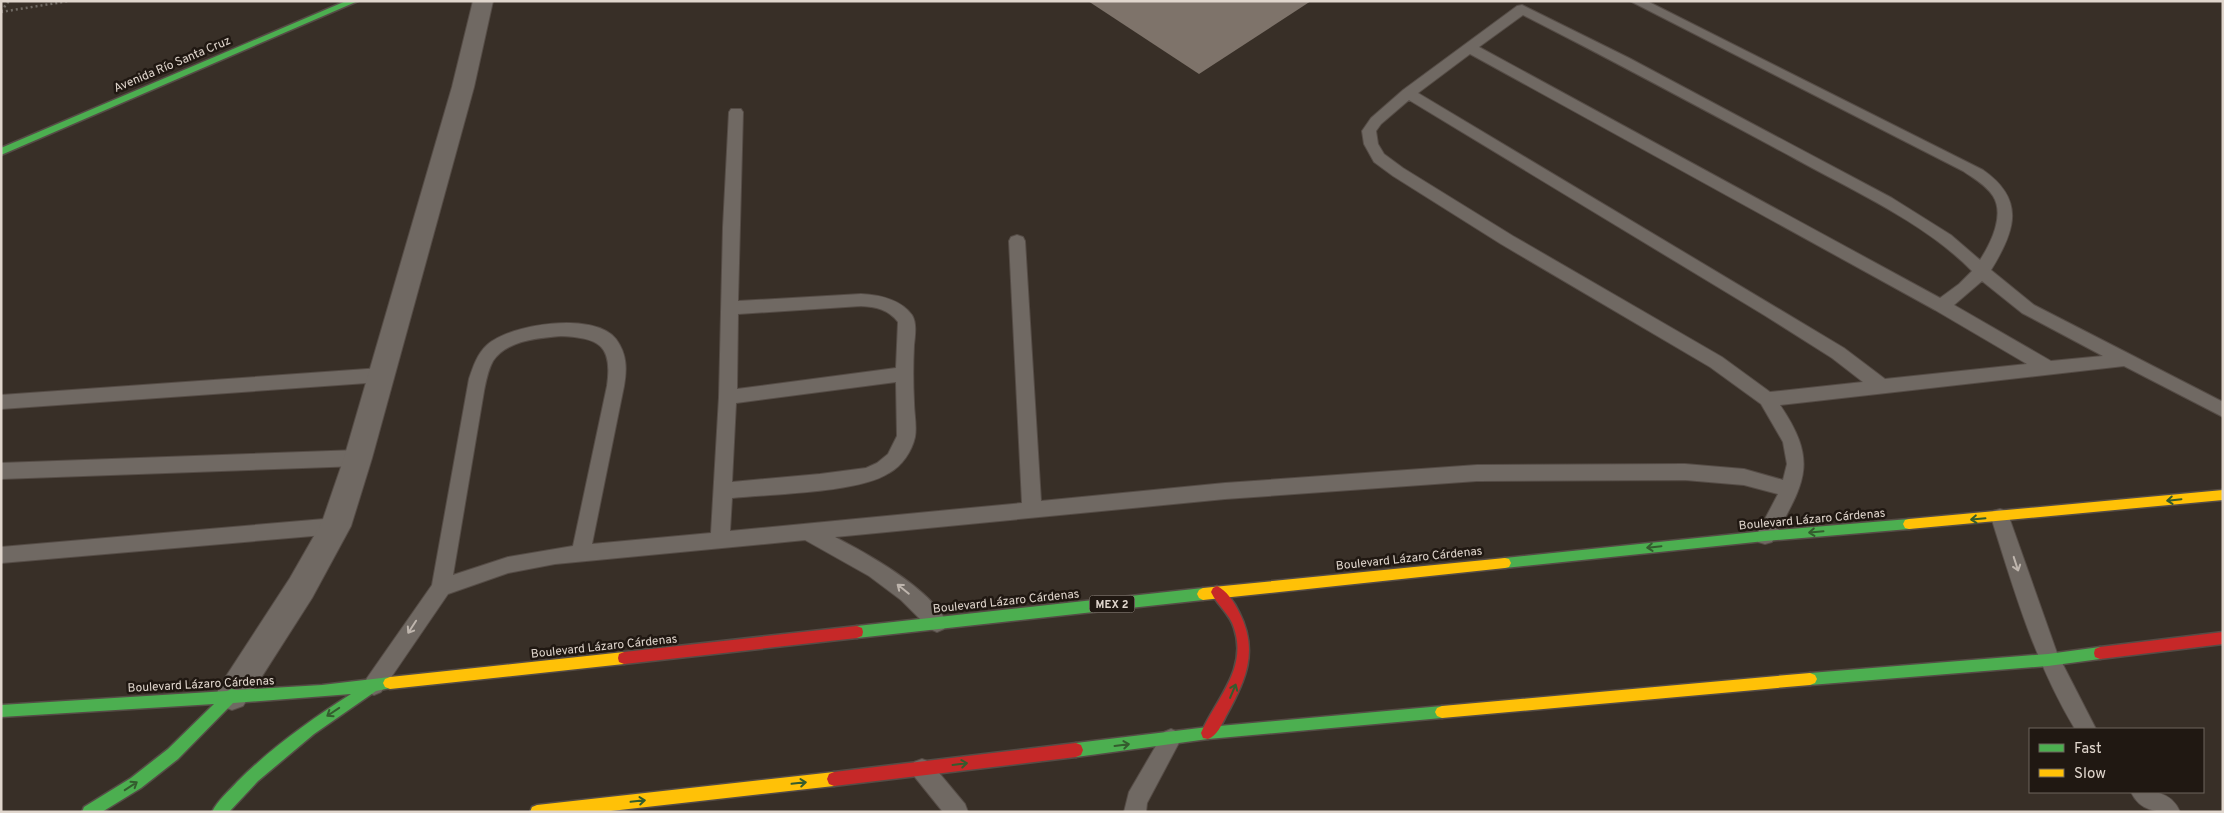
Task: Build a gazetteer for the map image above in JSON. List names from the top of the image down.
{
  "streets": {
    "main road": ["Avenida Río Santa Cruz", "Boulevard Lázaro Cárdenas", "MEX 2"]
  },
  "one_way": ["Boulevard Lázaro Cárdenas"],
  "legend": ["Fast", "Slow"]
}
